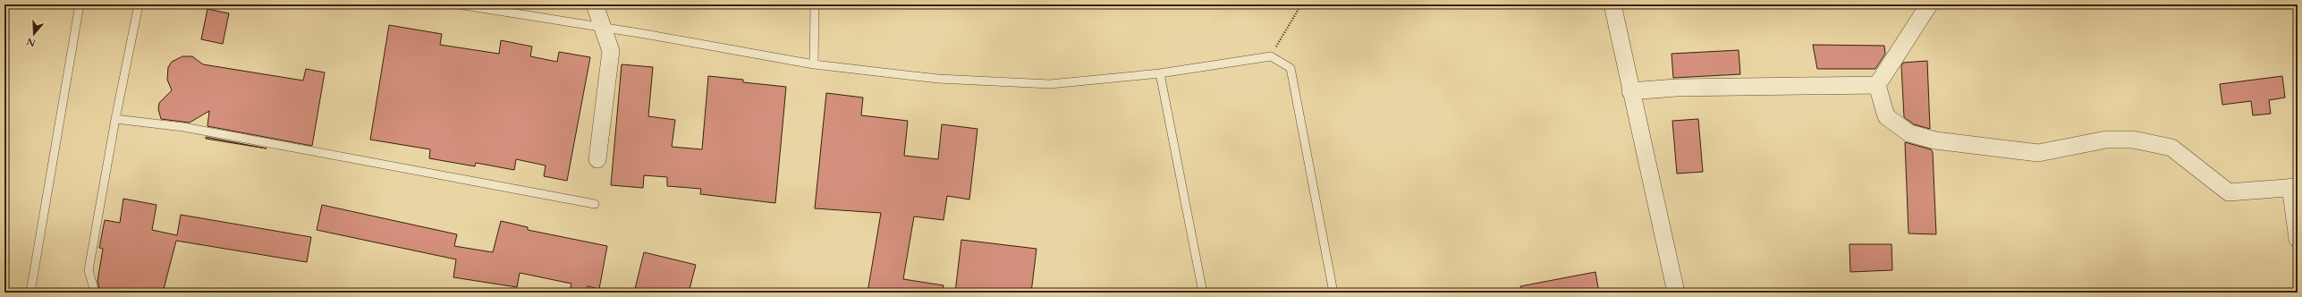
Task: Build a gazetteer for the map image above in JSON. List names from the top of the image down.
{
  "north": "bottom"
}
